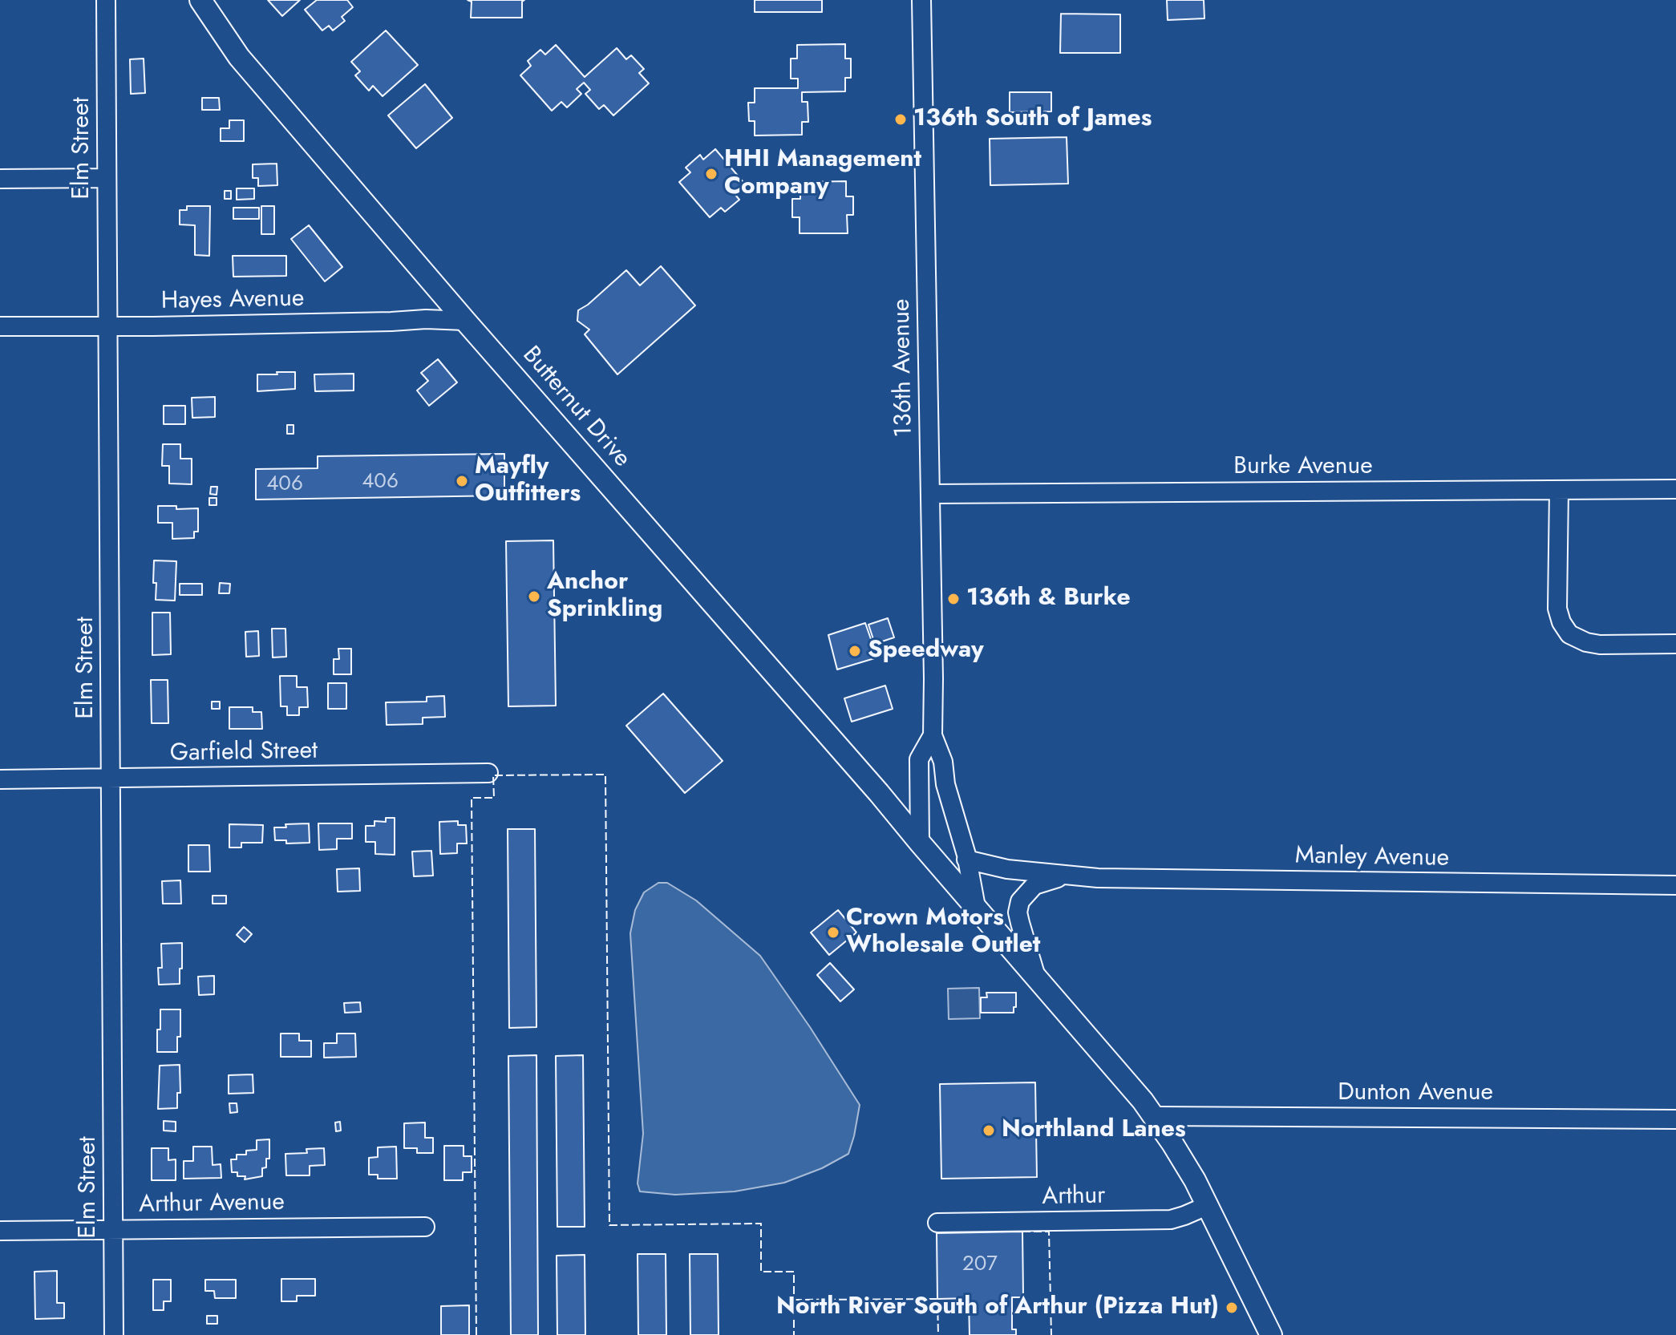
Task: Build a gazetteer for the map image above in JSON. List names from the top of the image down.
{
  "streets": {
    "main road": ["Butternut Drive"],
    "street": [
      "Elm Street",
      "Hayes Avenue",
      "136th Avenue",
      "Burke Avenue",
      "Garfield Street",
      "Manley Avenue",
      "Dunton Avenue",
      "Arthur",
      "Arthur Avenue"
    ]
  },
  "crossings": [
    ["Elm Street", "Hayes Avenue"],
    ["Elm Street", "Garfield Street"],
    ["Elm Street", "Arthur Avenue"],
    ["Hayes Avenue", "Butternut Drive"],
    ["136th Avenue", "Butternut Drive"],
    ["136th Avenue", "Burke Avenue"],
    ["136th Avenue", "Manley Avenue"],
    ["Butternut Drive", "Manley Avenue"],
    ["Butternut Drive", "Dunton Avenue"],
    ["Butternut Drive", "Arthur"]
  ],
  "places": [
    "136th South of James",
    "HHI Management Company",
    "Mayfly Outfitters",
    "Anchor Sprinkling",
    "136th & Burke",
    "Speedway",
    "Crown Motors Wholesale Outlet",
    "Northland Lanes",
    "North River South of Arthur (Pizza Hut)"
  ],
  "house_numbers": ["406", "406", "207"]
}
